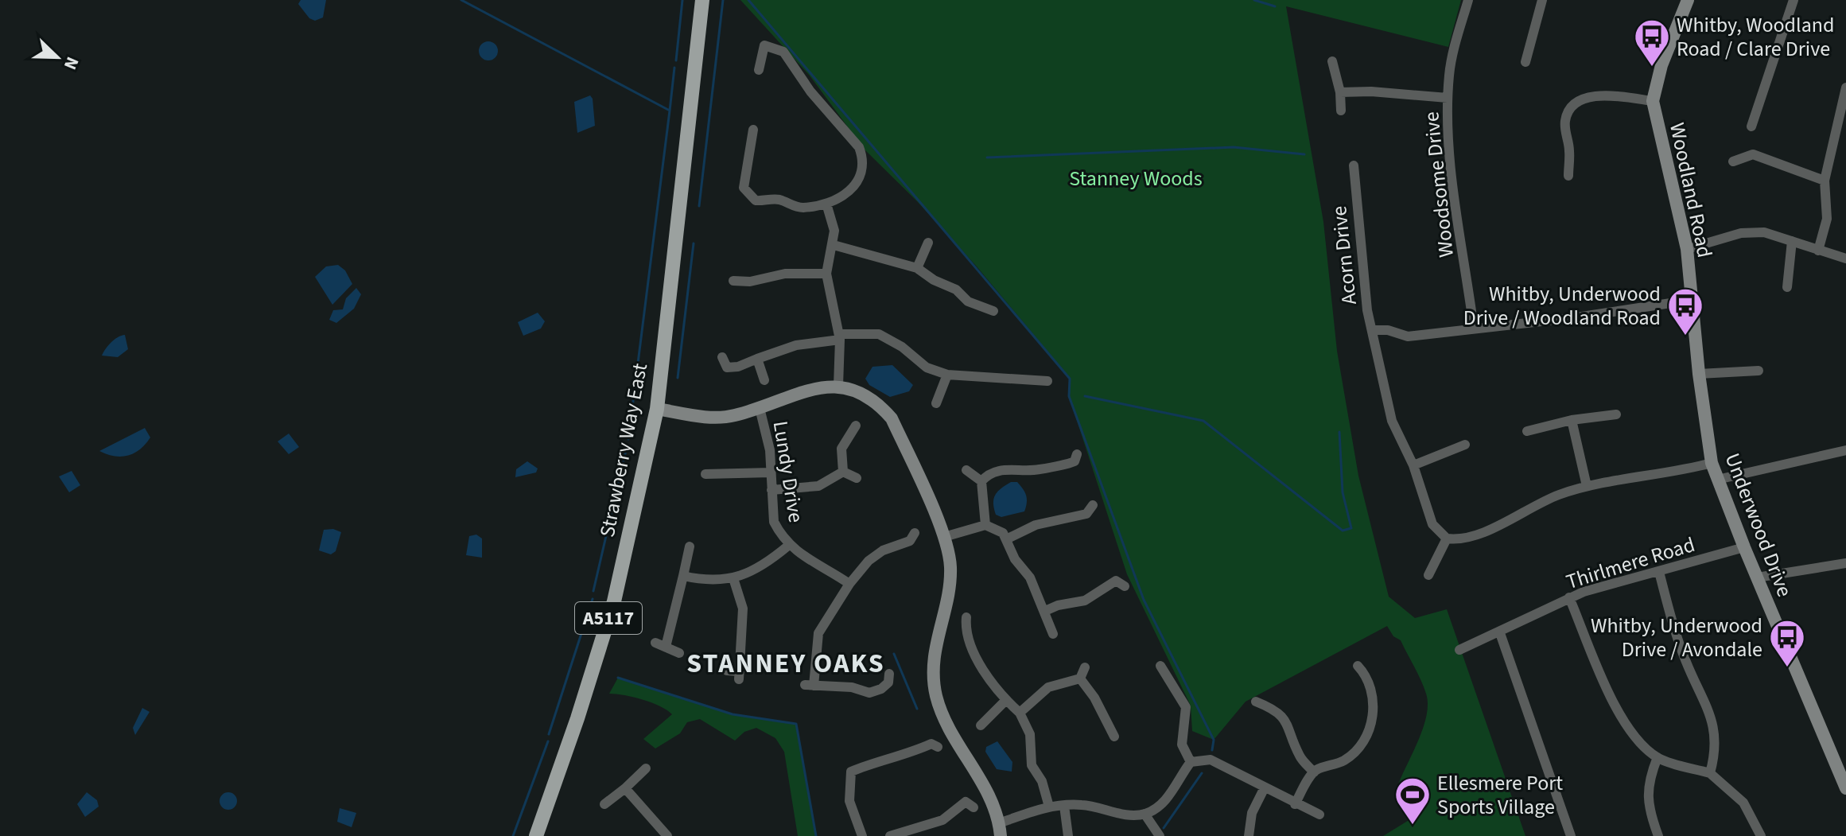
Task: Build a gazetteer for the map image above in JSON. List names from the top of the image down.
{
  "streets": {
    "main road": ["Strawberry Way East", "A5117"],
    "street": [
      "Woodsome Drive",
      "Woodland Road",
      "Acorn Drive",
      "Lundy Drive",
      "Underwood Drive",
      "Thirlmere Road"
    ]
  },
  "crossings": [
    ["Woodland Road", "Underwood Drive"],
    ["Underwood Drive", "Thirlmere Road"]
  ],
  "districts": ["STANNEY OAKS"],
  "parks": ["Stanney Woods"],
  "places": {
    "bus stop": ["Whitby, Woodland Road / Clare Drive", "Whitby, Underwood Drive / Woodland Road", "Whitby, Underwood Drive / Avondale"],
    "sports": ["Ellesmere Port Sports Village"]
  },
  "north": "bottom right"
}
